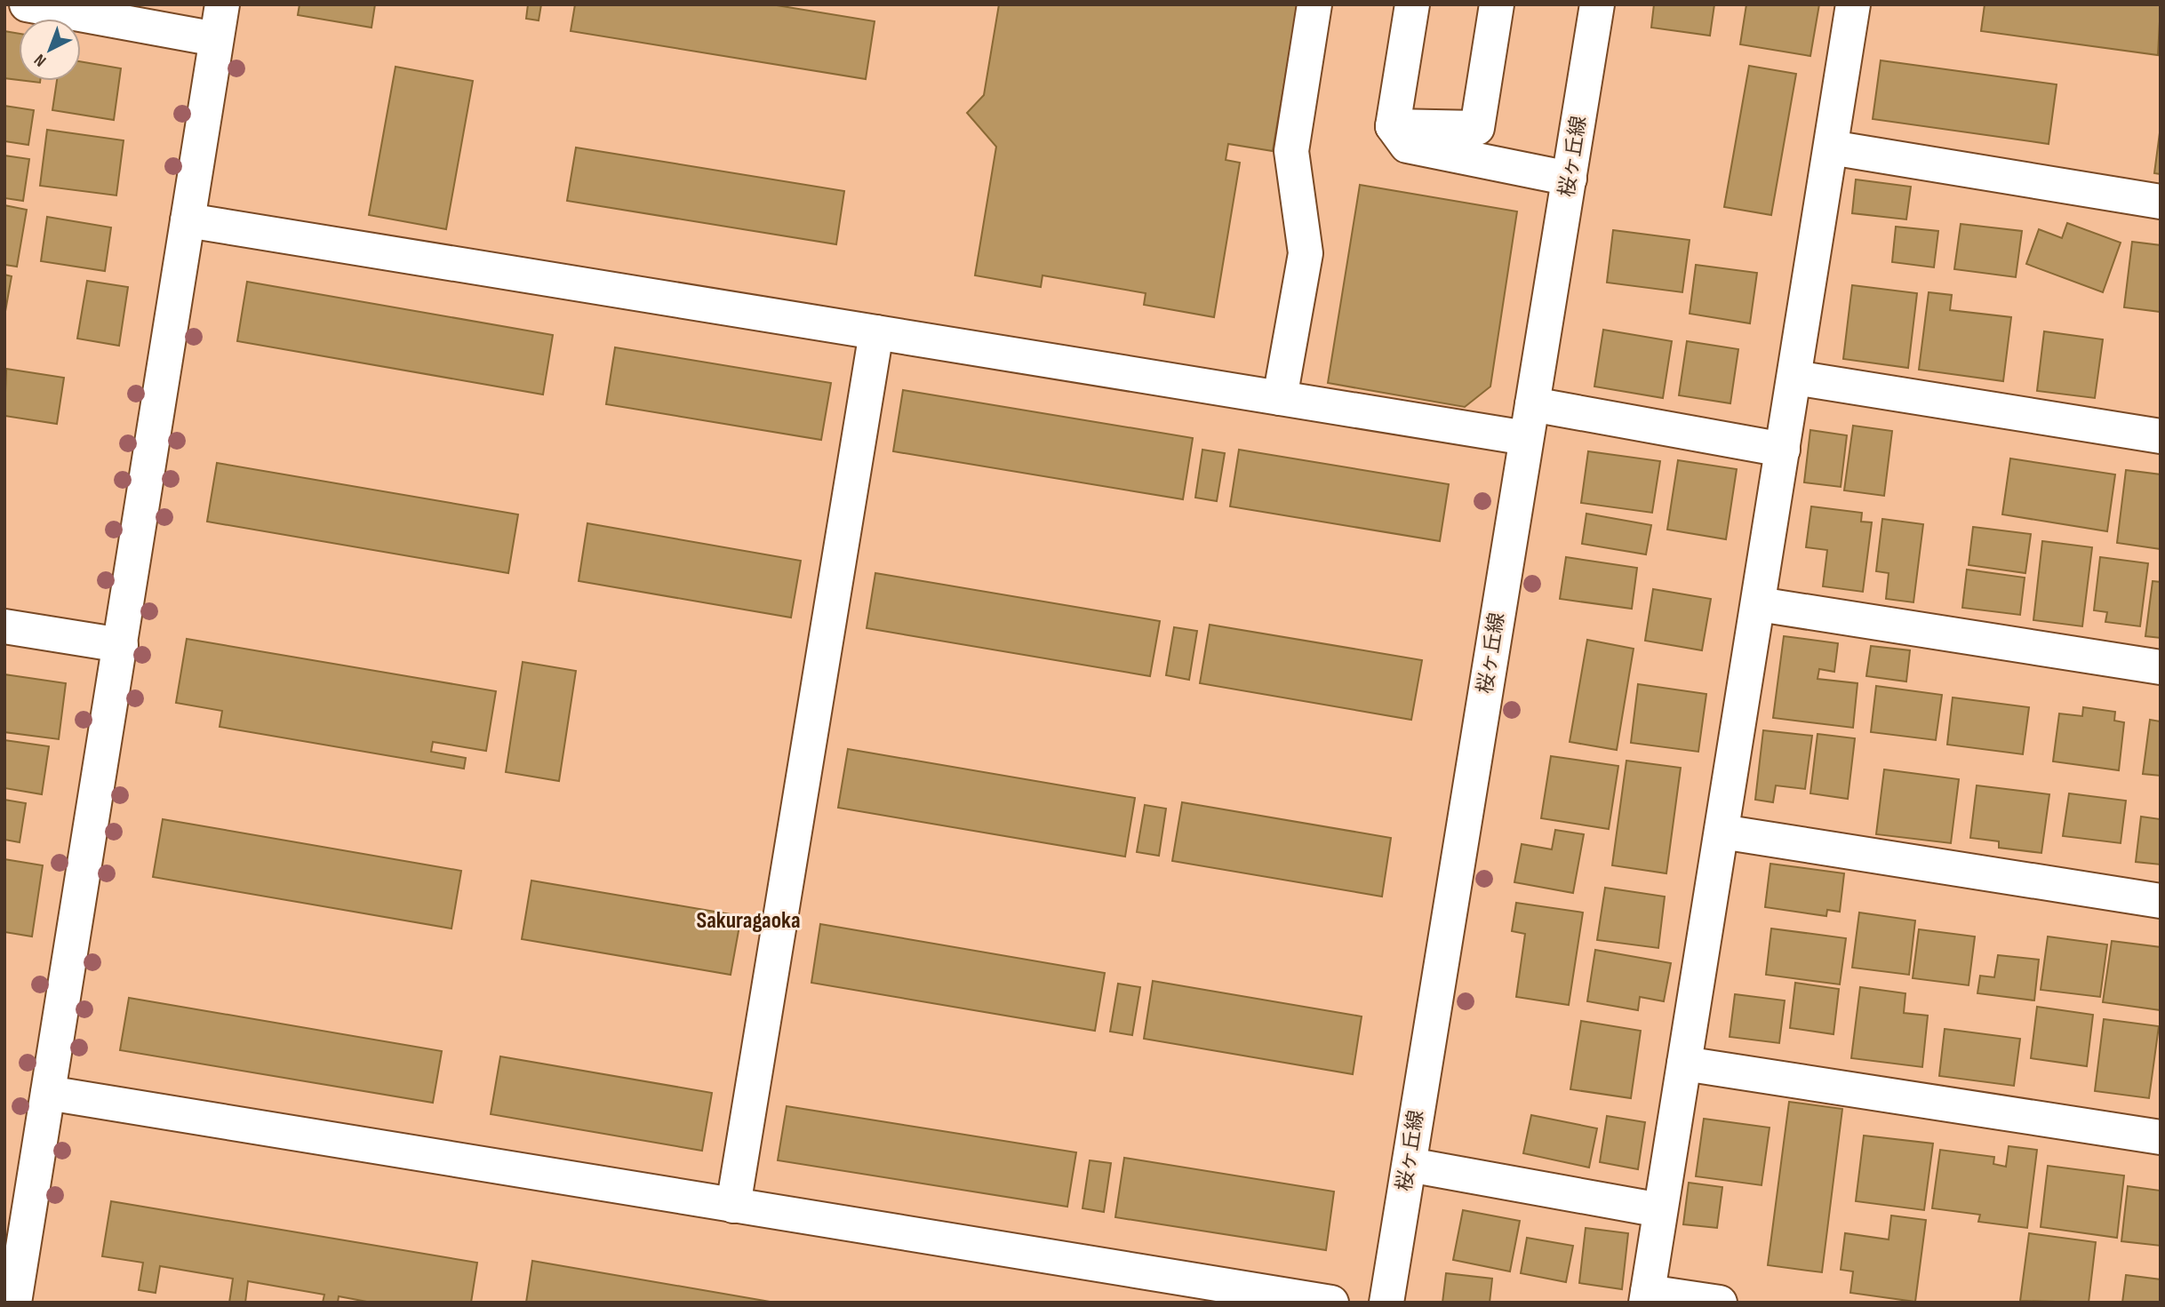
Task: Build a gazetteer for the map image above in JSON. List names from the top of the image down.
{
  "streets": {
    "street": ["桜ヶ丘線"]
  },
  "districts": ["Sakuragaoka"],
  "north": "bottom left"
}
